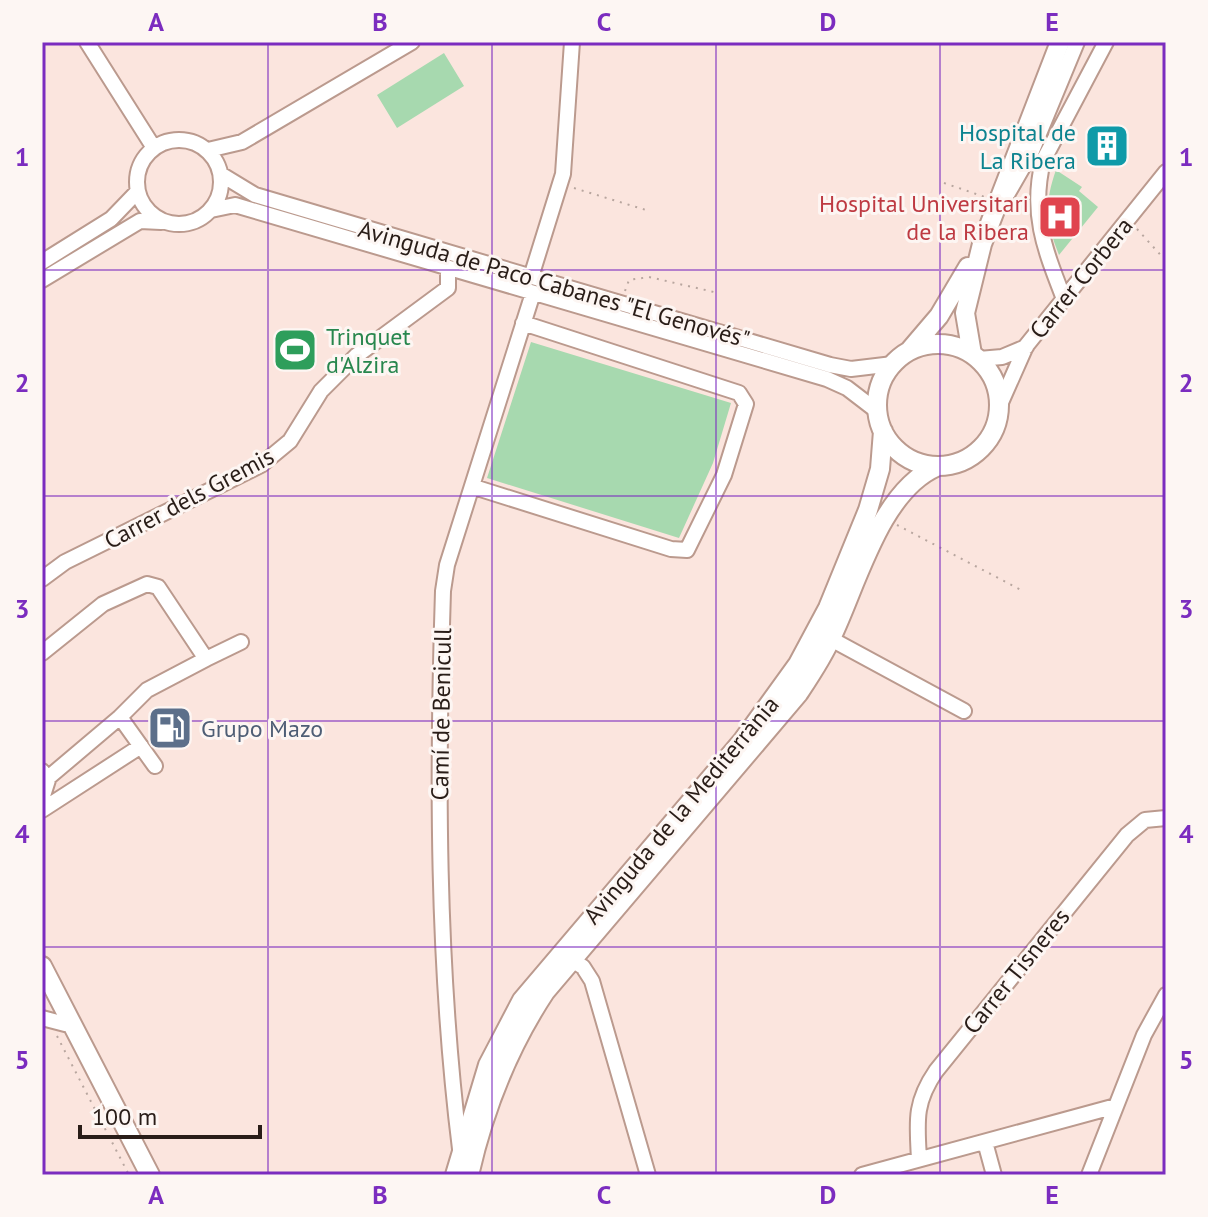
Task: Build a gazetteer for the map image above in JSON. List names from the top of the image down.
{
  "streets": {
    "main road": ["Avinguda de la Mediterrània"],
    "street": [
      "Carrer Corbera",
      "Avinguda de Paco Cabanes \"El Genovés\"",
      "Carrer dels Gremis",
      "Camí de Benicull",
      "Carrer Tisneres"
    ]
  },
  "crossings": [
    ["Carrer Corbera", "Avinguda de Paco Cabanes \"El Genovés\""],
    ["Carrer Corbera", "Avinguda de la Mediterrània"],
    ["Avinguda de Paco Cabanes \"El Genovés\"", "Carrer dels Gremis"],
    ["Avinguda de Paco Cabanes \"El Genovés\"", "Camí de Benicull"],
    ["Avinguda de Paco Cabanes \"El Genovés\"", "Avinguda de la Mediterrània"],
    ["Camí de Benicull", "Avinguda de la Mediterrània"]
  ],
  "places": {
    "building": ["Hospital de La Ribera"],
    "hospital": ["Hospital Universitari de la Ribera"],
    "sports": ["Trinquet d'Alzira"],
    "fuel station": ["Grupo Mazo"]
  },
  "scale_bar": "100 m",
  "grid": {
    "columns": [
      "A",
      "B",
      "C",
      "D",
      "E"
    ],
    "rows": [
      "1",
      "2",
      "3",
      "4",
      "5"
    ]
  }
}
